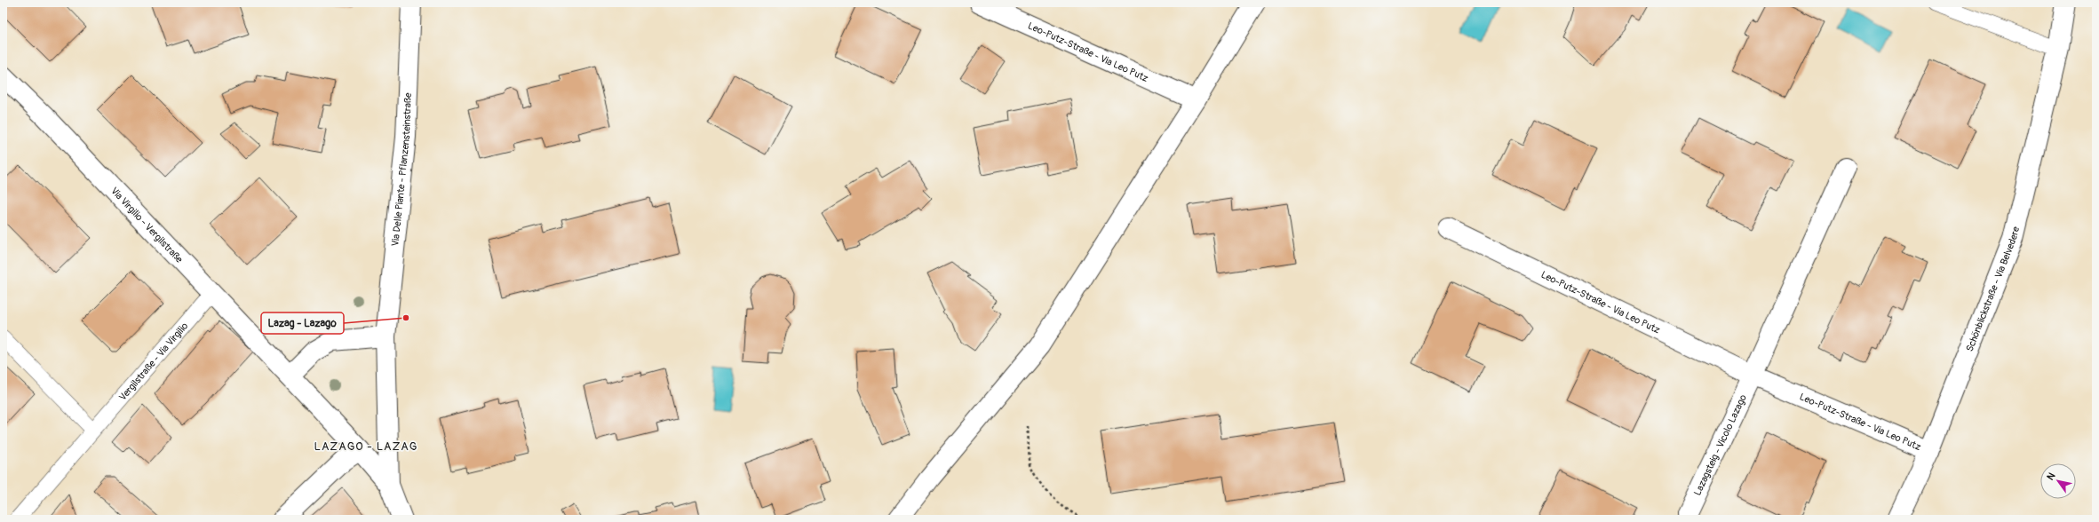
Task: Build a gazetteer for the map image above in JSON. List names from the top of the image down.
{
  "streets": {
    "street": [
      "Leo-Putz-Straße - Via Leo Putz",
      "Via Delle Piante - Pflanzensteinstraße",
      "Via Virgilio - Vergilstraße",
      "Schönblickstraße - Via Belvedere",
      "Lazagsteig - Vicolo Lazago"
    ],
    "lane": ["Vergilstraße - Via Virgilio"]
  },
  "crossings": [
    ["Leo-Putz-Straße - Via Leo Putz", "Schönblickstraße - Via Belvedere"],
    ["Leo-Putz-Straße - Via Leo Putz", "Lazagsteig - Vicolo Lazago"],
    ["Via Virgilio - Vergilstraße", "Vergilstraße - Via Virgilio"]
  ],
  "districts": ["LAZAGO - LAZAG"],
  "places": ["Lazag - Lazago"],
  "north": "top left"
}
